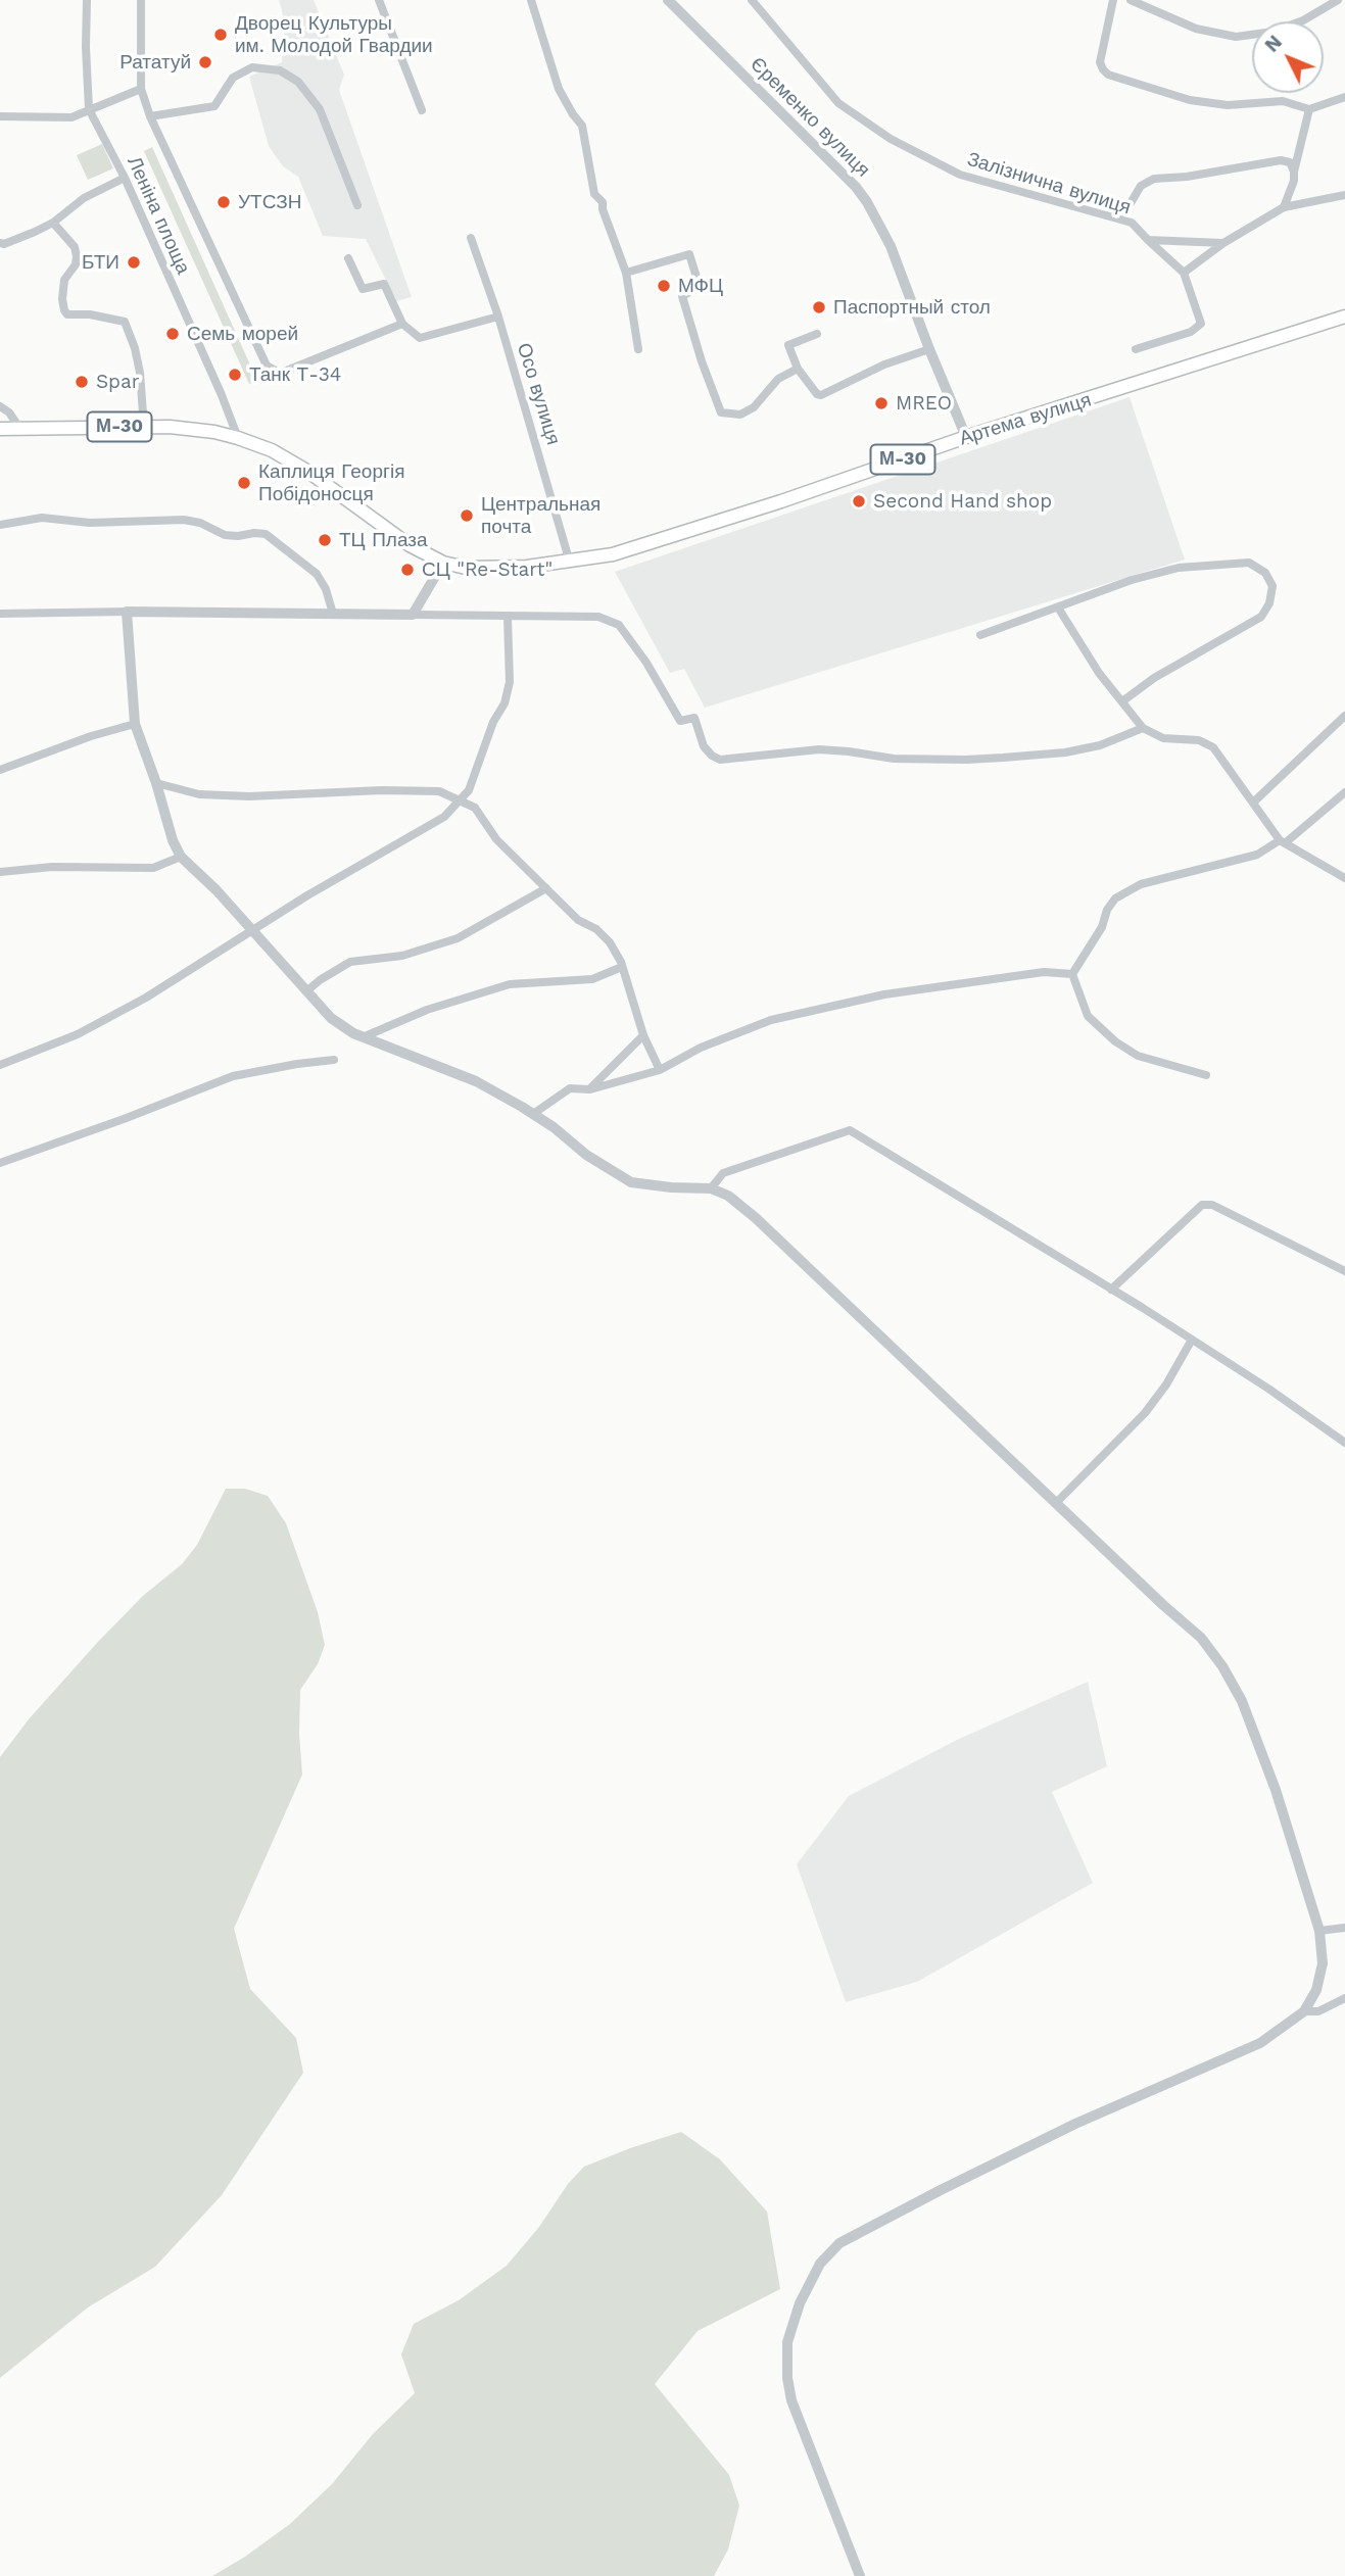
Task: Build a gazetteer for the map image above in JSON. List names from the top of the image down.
{
  "streets": {
    "highway": ["Артема вулиця", "М-30"],
    "street": [
      "Єременко вулиця",
      "Залізнична вулиця",
      "Леніна площа",
      "Осо вулиця"
    ]
  },
  "crossings": [
    ["Єременко вулиця", "Артема вулиця"],
    ["Леніна площа", "М-30"],
    ["Осо вулиця", "Артема вулиця"],
    ["Артема вулиця", "М-30"]
  ],
  "places": [
    "Дворец Культуры им. Молодой Гвардии",
    "Рататуй",
    "УТСЗН",
    "БТИ",
    "МФЦ",
    "Паспортный стол",
    "Семь морей",
    "Танк Т-34",
    "Spar",
    "MREO",
    "Каплиця Георгія Побідоносця",
    "Second Hand shop",
    "Центральная почта",
    "ТЦ Плаза",
    "СЦ \"Re-Start\""
  ],
  "north": "top left"
}
